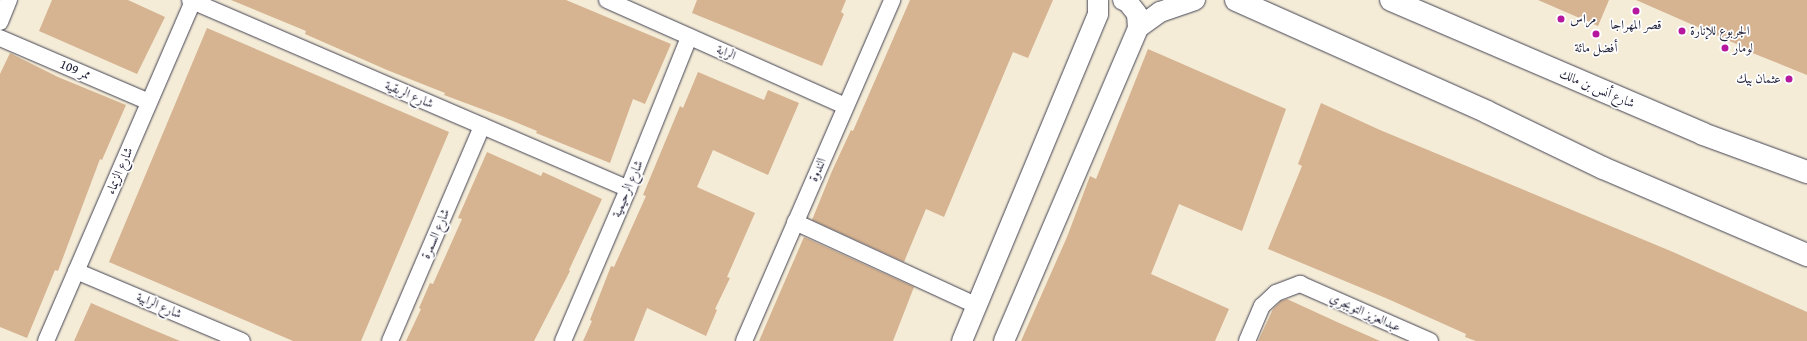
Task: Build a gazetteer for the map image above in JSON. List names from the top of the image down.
{
  "streets": {
    "main road": ["شارع أنس بن مالك"],
    "street": [
      "الراية",
      "ممر 109",
      "شارع الربقية",
      "الندوة",
      "شارع الزيماء",
      "شارع الرحيمية",
      "شارع السمرة",
      "شارع الرابية",
      "عبدالعزيز التويجري"
    ]
  },
  "crossings": [
    ["الراية", "الندوة"],
    ["الراية", "شارع الرحيمية"],
    ["ممر 109", "شارع الزيماء"],
    ["شارع الربقية", "شارع الزيماء"],
    ["شارع الربقية", "شارع الرحيمية"],
    ["شارع الربقية", "شارع السمرة"],
    ["شارع الزيماء", "شارع الرابية"]
  ],
  "places": [
    "قصر المهراجا",
    "مراس",
    "الجربوع للإنارة",
    "أفضل مائة",
    "لومار",
    "عثمان بيك"
  ]
}
